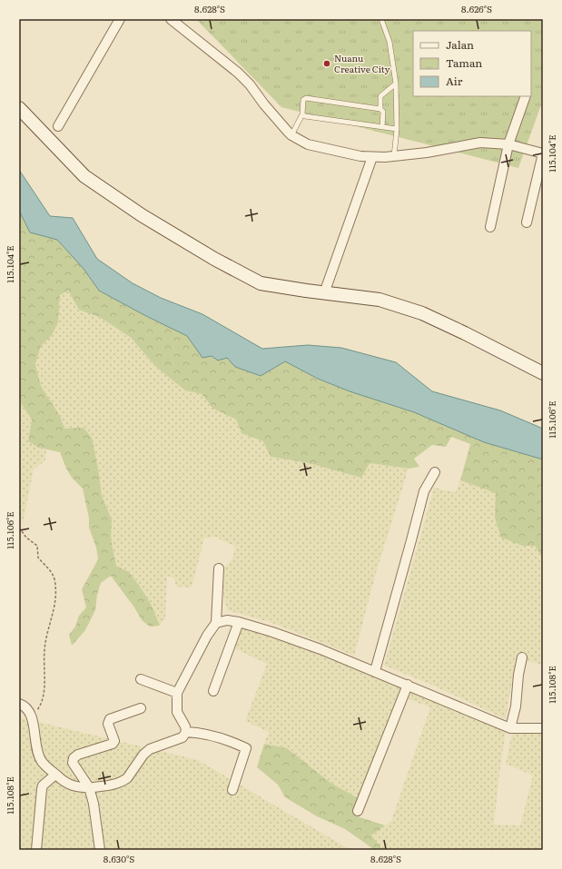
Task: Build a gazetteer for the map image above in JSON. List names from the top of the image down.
{
  "places": ["Nuanu Creative City"],
  "legend": ["Jalan", "Taman", "Air"],
  "coordinates": [
    "8.628°S",
    "8.626°S",
    "115.104°E",
    "115.106°E",
    "115.108°E",
    "8.630°S"
  ]
}
